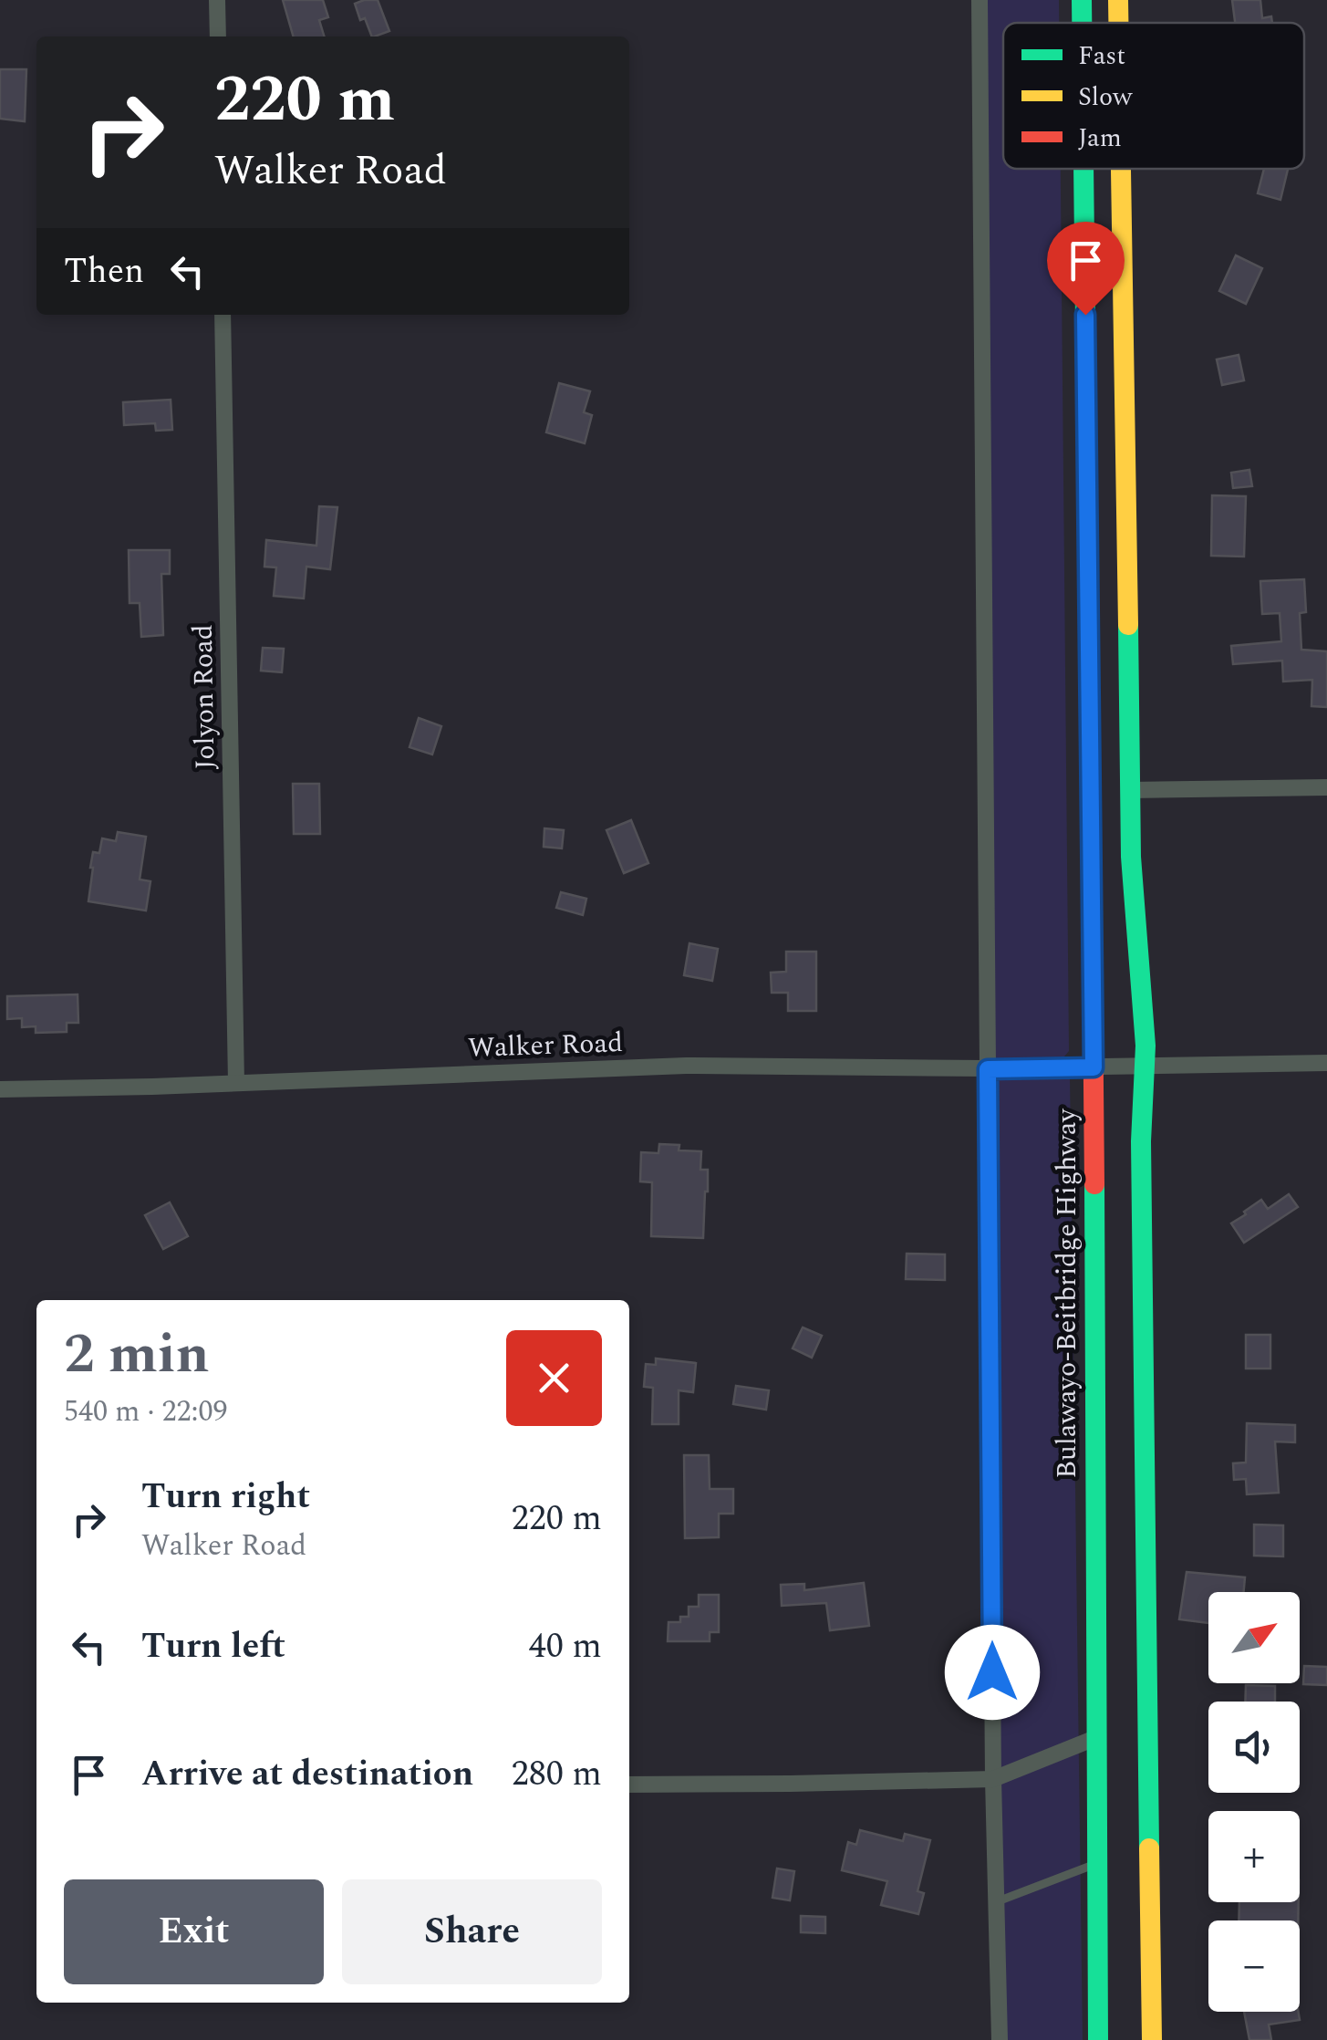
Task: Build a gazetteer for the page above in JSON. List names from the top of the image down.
{
  "streets": {
    "main road": ["Bulawayo-Beitbridge Highway"],
    "street": ["Jolyon Road", "Walker Road"]
  },
  "crossings": [
    ["Jolyon Road", "Walker Road"],
    ["Walker Road", "Bulawayo-Beitbridge Highway"]
  ],
  "legend": ["Fast", "Slow", "Jam"],
  "north": "top right",
  "page": {
    "turn": ["220 m", "Walker Road"],
    "then": "Then",
    "heading": ["2 min", "540 m · 22:09"],
    "list": [
      {
        "name": "Turn right",
        "note": "Walker Road",
        "value": "220 m"
      },
      {
        "name": "Turn left",
        "value": "40 m"
      },
      {
        "name": "Arrive at destination",
        "value": "280 m"
      }
    ],
    "map_buttons": ["+", "−"],
    "buttons": ["Exit", "Share"]
  }
}
